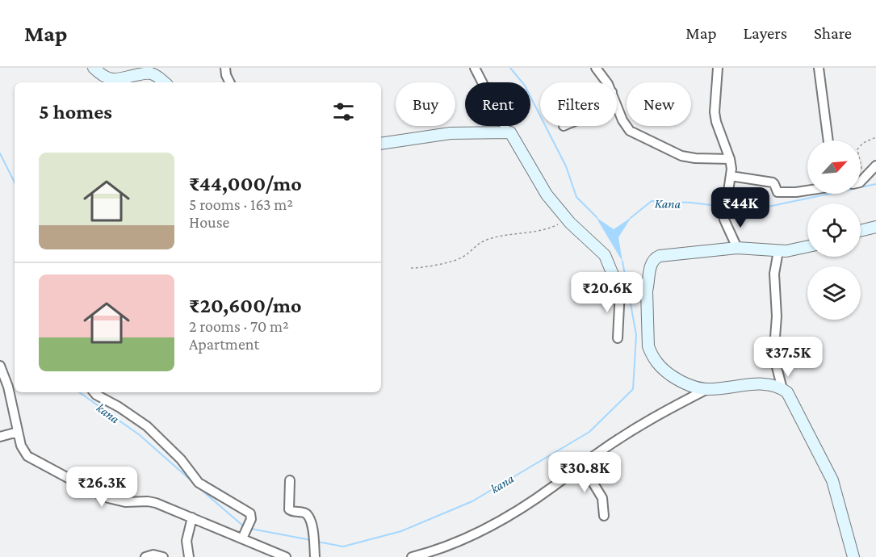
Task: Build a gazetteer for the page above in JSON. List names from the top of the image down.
{
  "water": ["Kana", "kana"],
  "north": "top right",
  "page": {
    "header": "Map",
    "nav": ["Map", "Layers", "Share"],
    "chip": [
      "Buy",
      "Rent",
      "Filters",
      "New"
    ],
    "heading": "5 homes",
    "list": [
      {
        "name": "₹44,000/mo",
        "note": "5 rooms · 163 m² · House"
      },
      {
        "name": "₹20,600/mo",
        "note": "2 rooms · 70 m² · Apartment"
      }
    ],
    "price": [
      "₹44K",
      "₹20.6K",
      "₹37.5K",
      "₹30.8K",
      "₹26.3K"
    ]
  }
}
